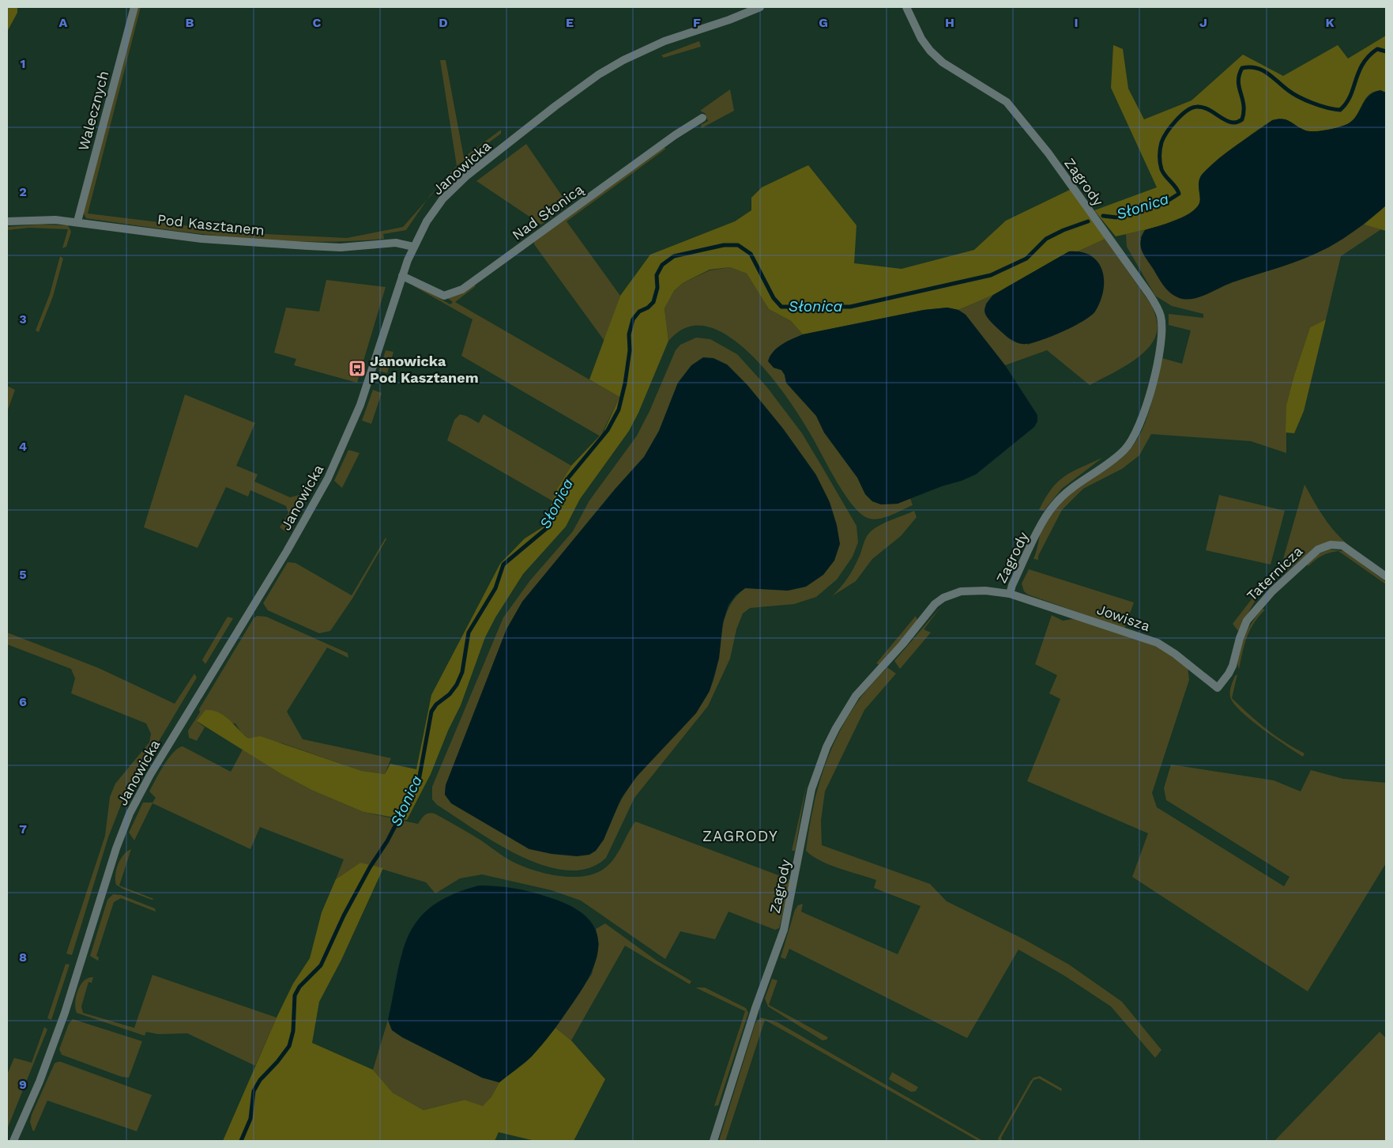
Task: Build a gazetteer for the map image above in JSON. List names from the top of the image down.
{
  "streets": {
    "street": [
      "Walecznych",
      "Janowicka",
      "Zagrody",
      "Nad Słonicą",
      "Pod Kasztanem",
      "Taternicza",
      "Jowisza"
    ]
  },
  "crossings": [
    ["Walecznych", "Pod Kasztanem"],
    ["Janowicka", "Nad Słonicą"],
    ["Janowicka", "Pod Kasztanem"],
    ["Zagrody", "Jowisza"],
    ["Taternicza", "Jowisza"]
  ],
  "districts": ["ZAGRODY"],
  "water": ["Słonica"],
  "places": {
    "bus stop": ["Janowicka Pod Kasztanem"]
  },
  "grid": {
    "columns": [
      "A",
      "B",
      "C",
      "D",
      "E",
      "F",
      "G",
      "H",
      "I",
      "J",
      "K"
    ],
    "rows": [
      "1",
      "2",
      "3",
      "4",
      "5",
      "6",
      "7",
      "8",
      "9"
    ]
  }
}
